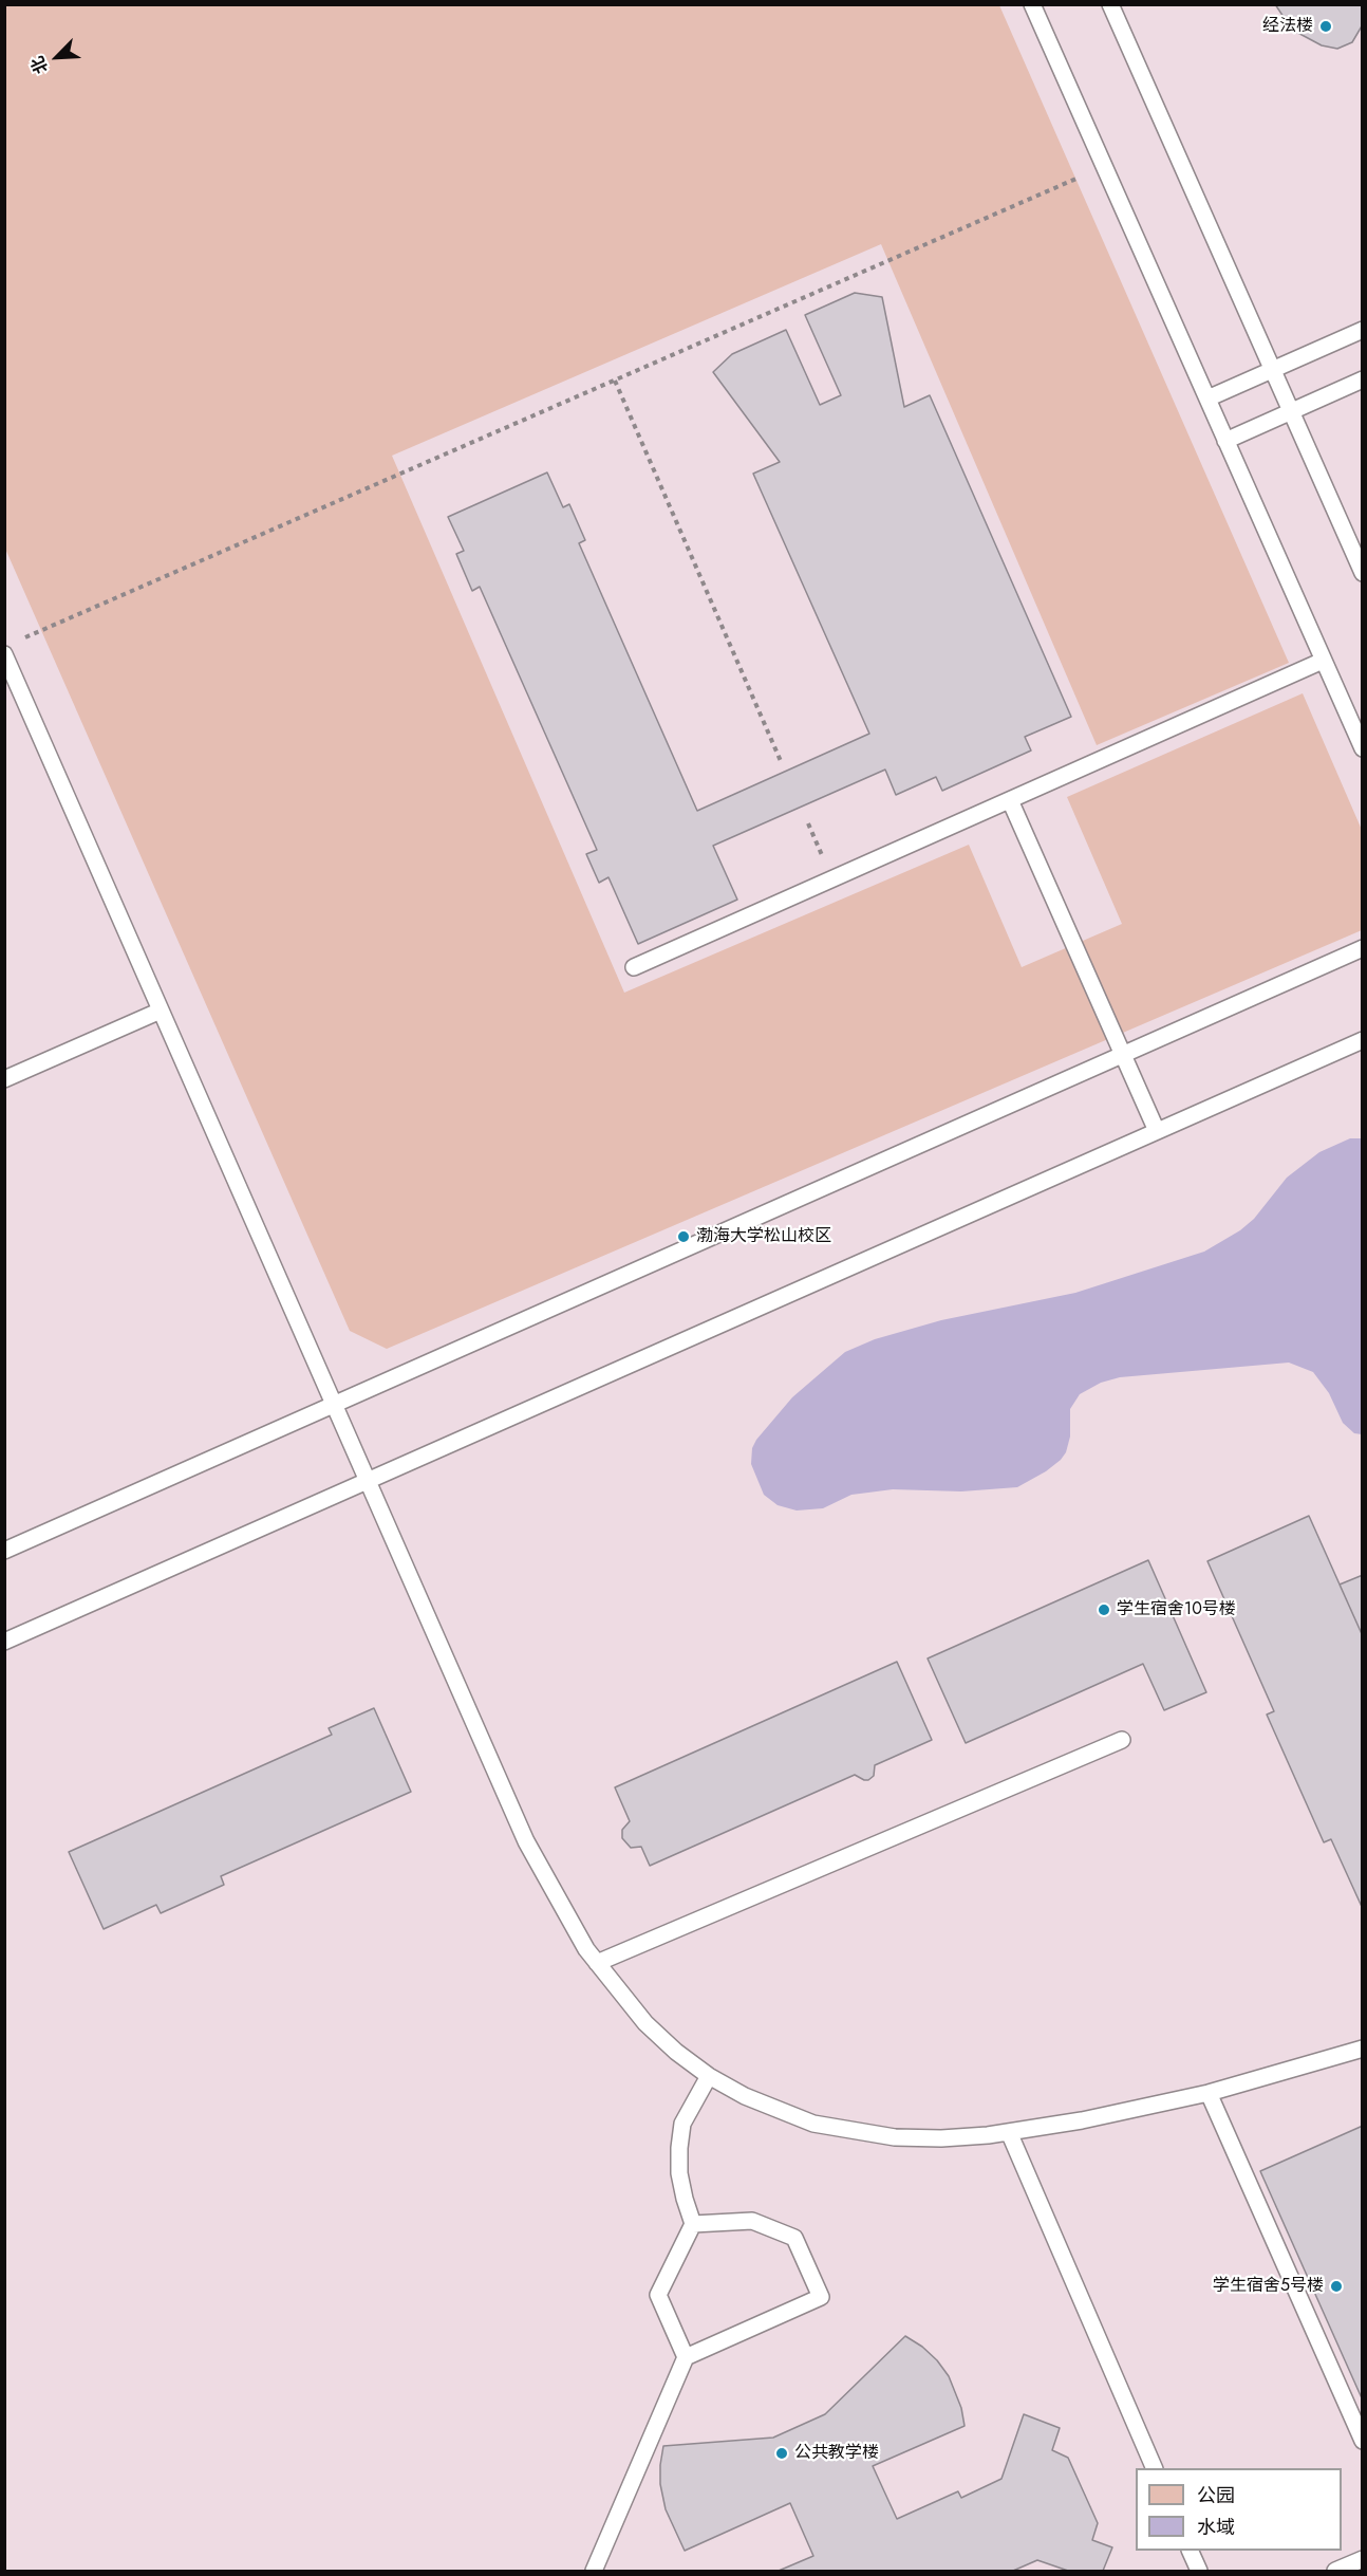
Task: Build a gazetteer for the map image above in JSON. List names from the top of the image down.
{
  "places": [
    "经法楼",
    "渤海大学松山校区",
    "学生宿舍10号楼",
    "学生宿舍5号楼",
    "公共教学楼"
  ],
  "legend": ["公园", "水域"],
  "north": "bottom left"
}
